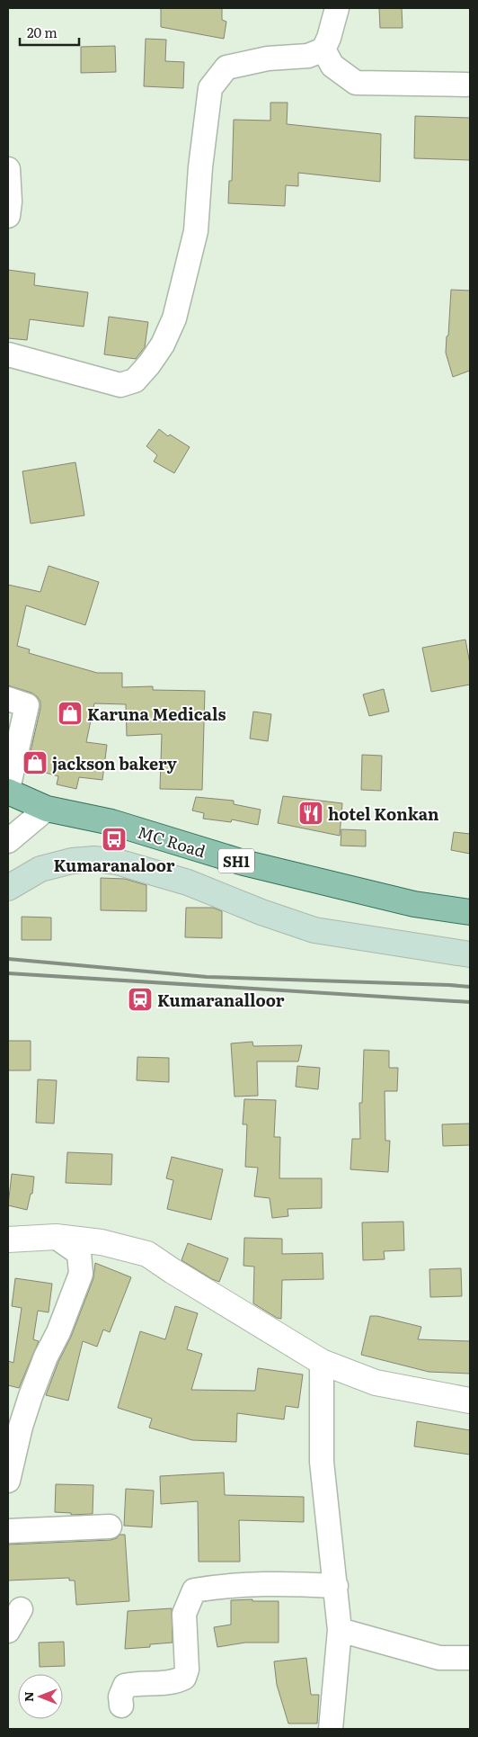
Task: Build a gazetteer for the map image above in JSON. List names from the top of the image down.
{
  "streets": {
    "main road": ["MC Road", "SH1"]
  },
  "places": {
    "shop": ["Karuna Medicals", "jackson bakery"],
    "restaurant": ["hotel Konkan"],
    "bus stop": ["Kumaranaloor"],
    "station": ["Kumaranalloor"]
  },
  "scale_bar": "20 m",
  "north": "left"
}
